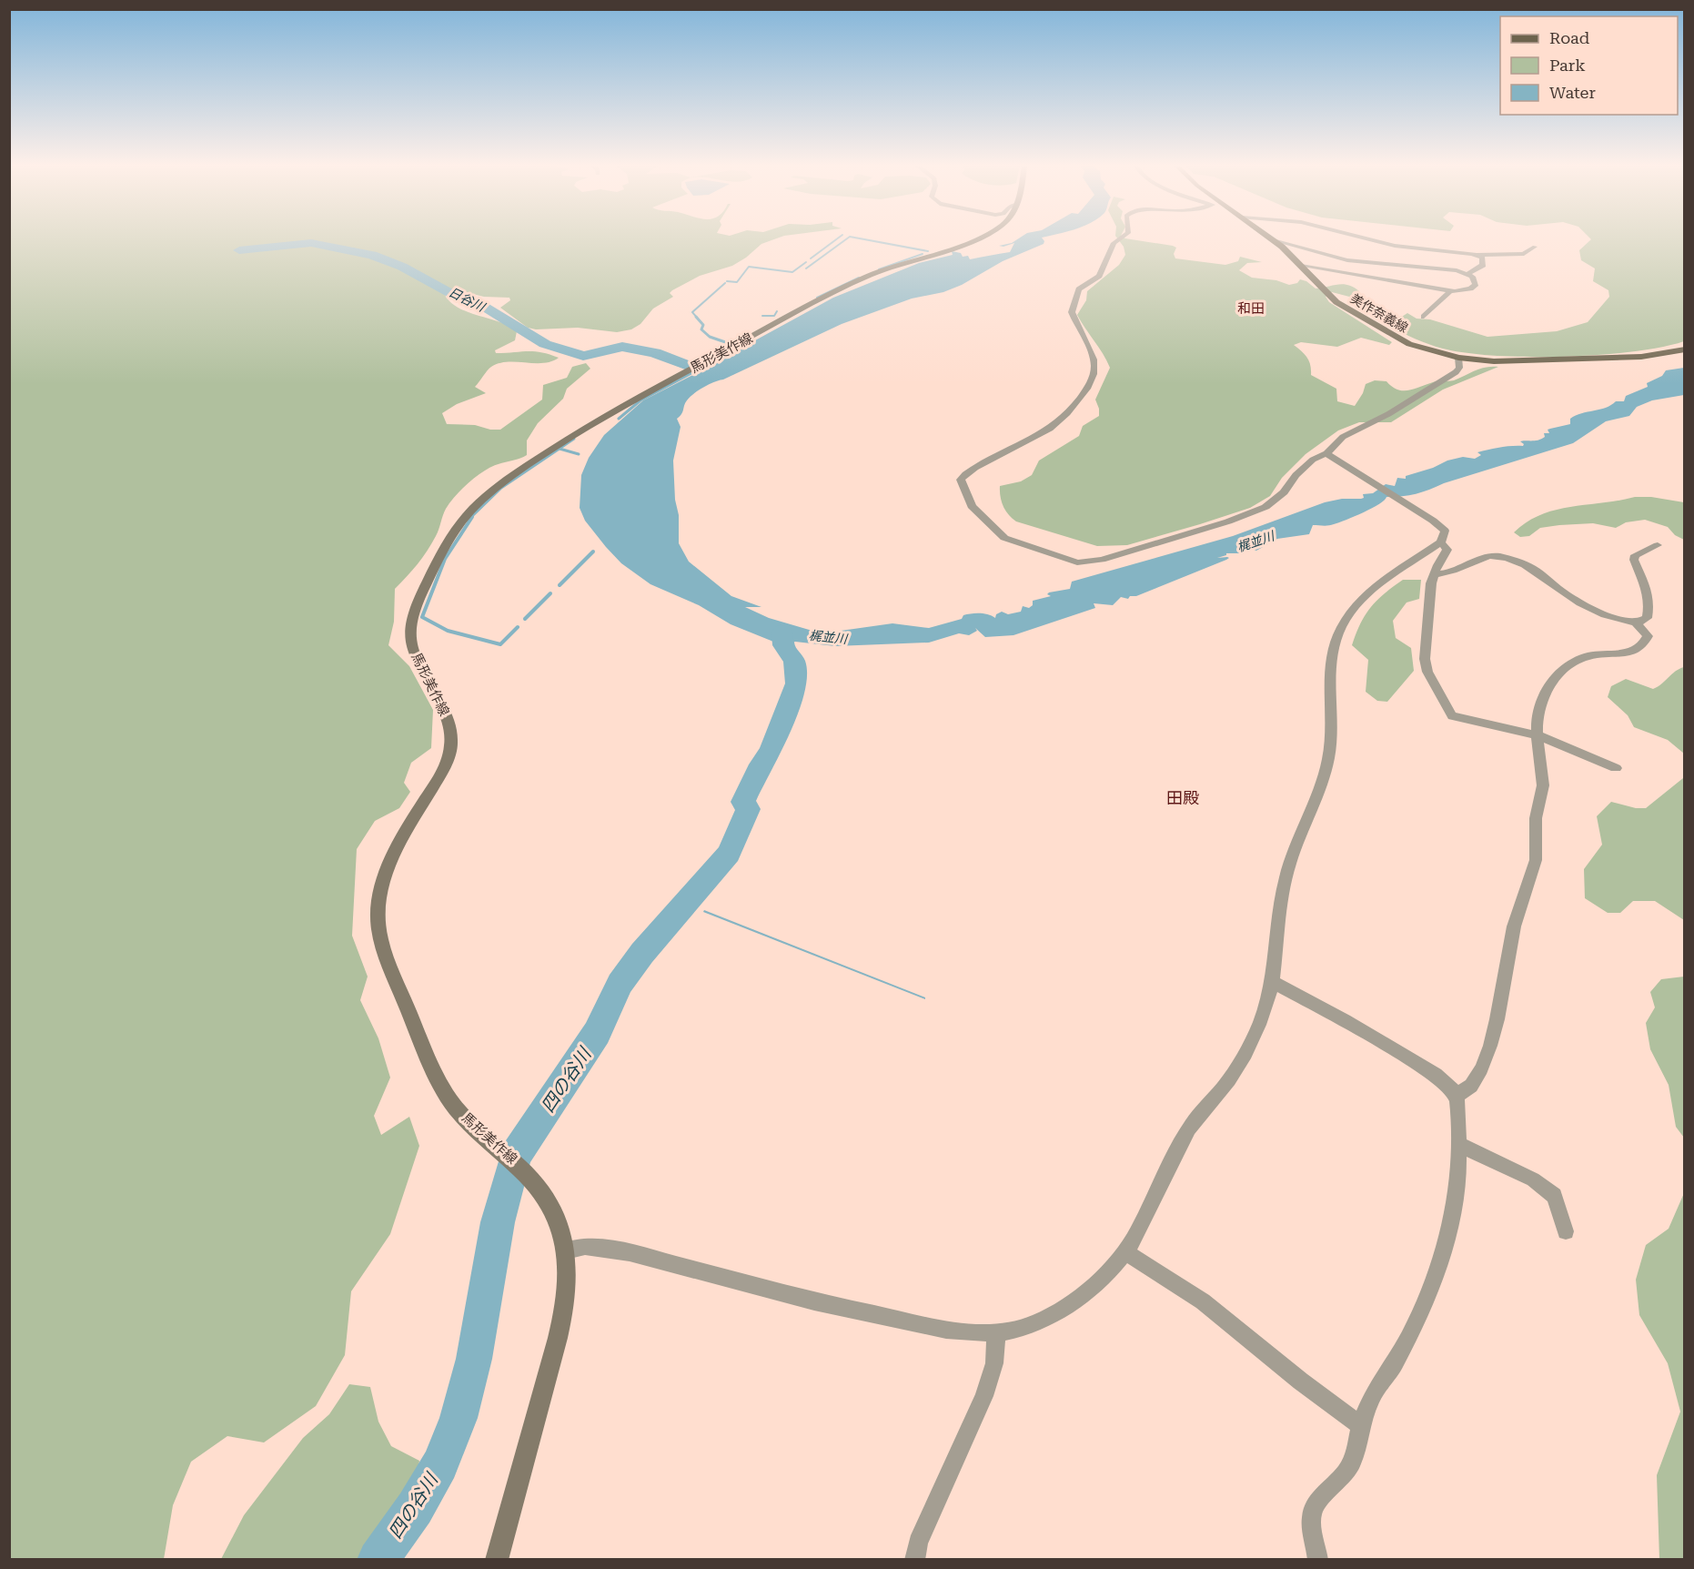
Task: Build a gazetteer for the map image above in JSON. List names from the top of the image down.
{
  "streets": {
    "main road": ["美作奈義線", "馬形美作線"]
  },
  "districts": ["和田", "田殿"],
  "water": ["日谷川", "梶並川", "四の谷川"],
  "legend": ["Road", "Park", "Water"]
}
